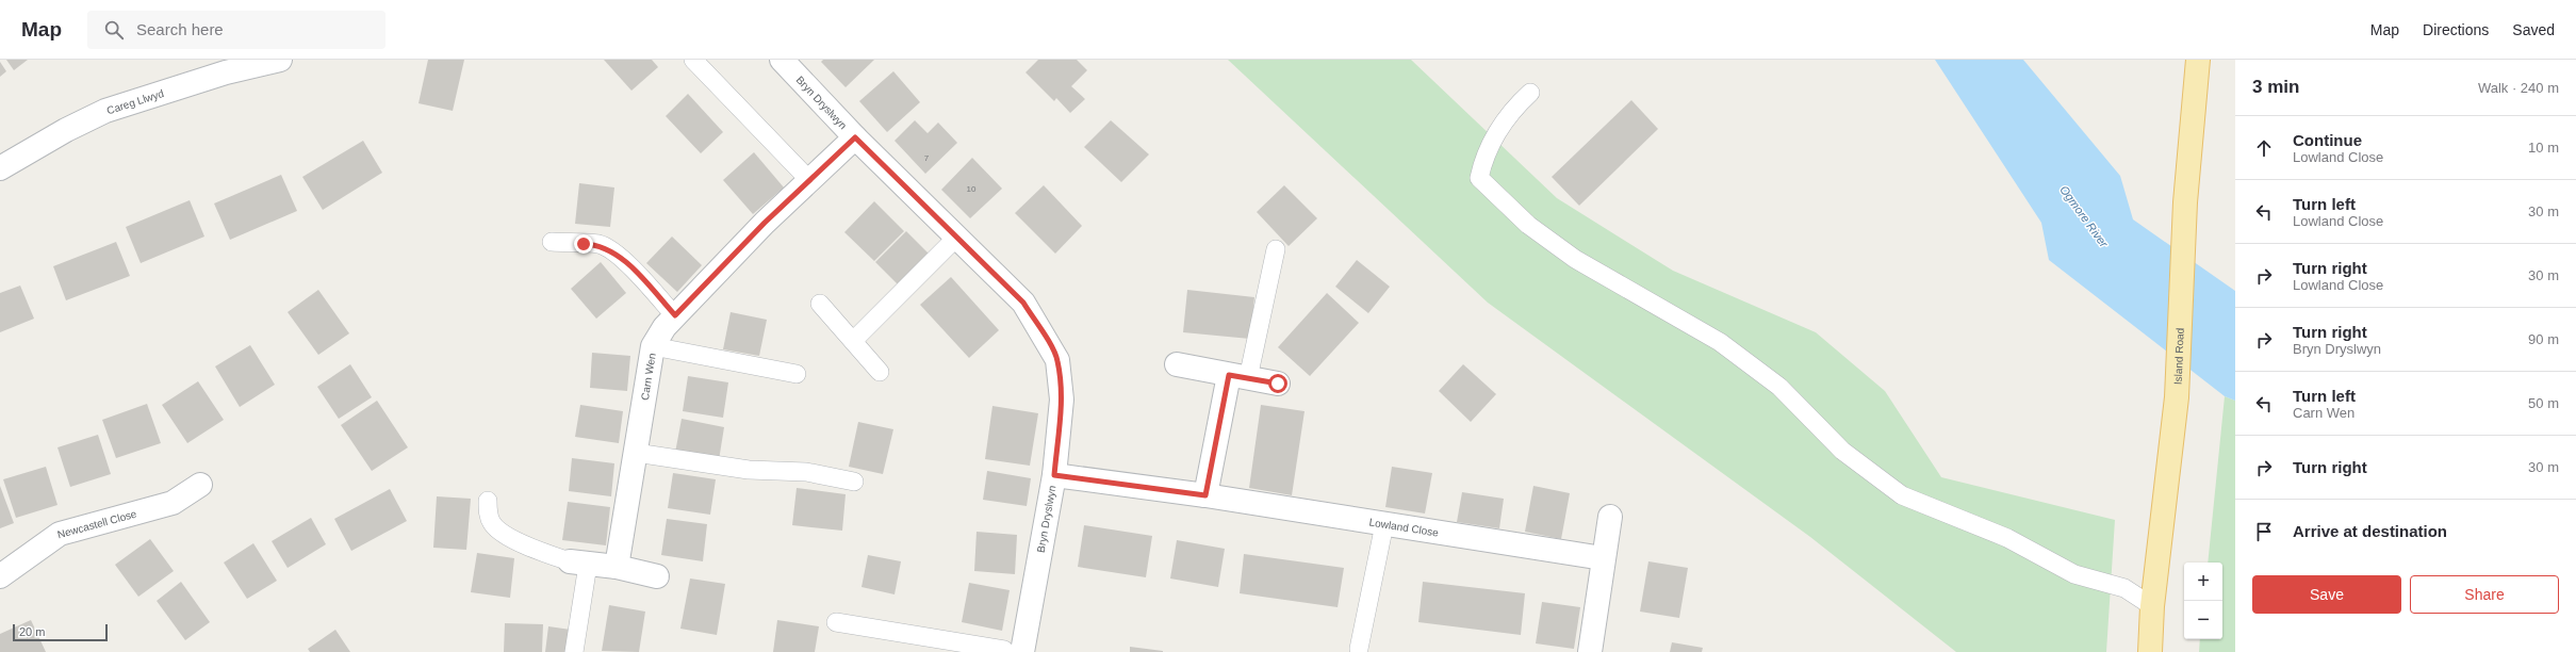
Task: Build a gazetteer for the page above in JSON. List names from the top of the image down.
{
  "streets": {
    "main road": ["Island Road"],
    "street": [
      "Careg Llwyd",
      "Bryn Dryslwyn",
      "Carn Wen",
      "Newcastell Close",
      "Lowland Close"
    ]
  },
  "crossings": [
    ["Bryn Dryslwyn", "Carn Wen"],
    ["Bryn Dryslwyn", "Lowland Close"]
  ],
  "water": ["Ogmore River"],
  "house_numbers": ["7", "10"],
  "scale_bar": "20 m",
  "page": {
    "header": "Map",
    "search": "Search here",
    "nav": ["Map", "Directions", "Saved"],
    "heading": ["3 min", "Walk · 240 m"],
    "list": [
      ["Continue", "Lowland Close", "10 m"],
      ["Turn left", "Lowland Close", "30 m"],
      ["Turn right", "Lowland Close", "30 m"],
      ["Turn right", "Bryn Dryslwyn", "90 m"],
      ["Turn left", "Carn Wen", "50 m"],
      ["Turn right", "30 m"],
      "Arrive at destination"
    ],
    "map_buttons": ["+", "−"],
    "buttons": ["Save", "Share"],
    "scale": "20 m"
  }
}
